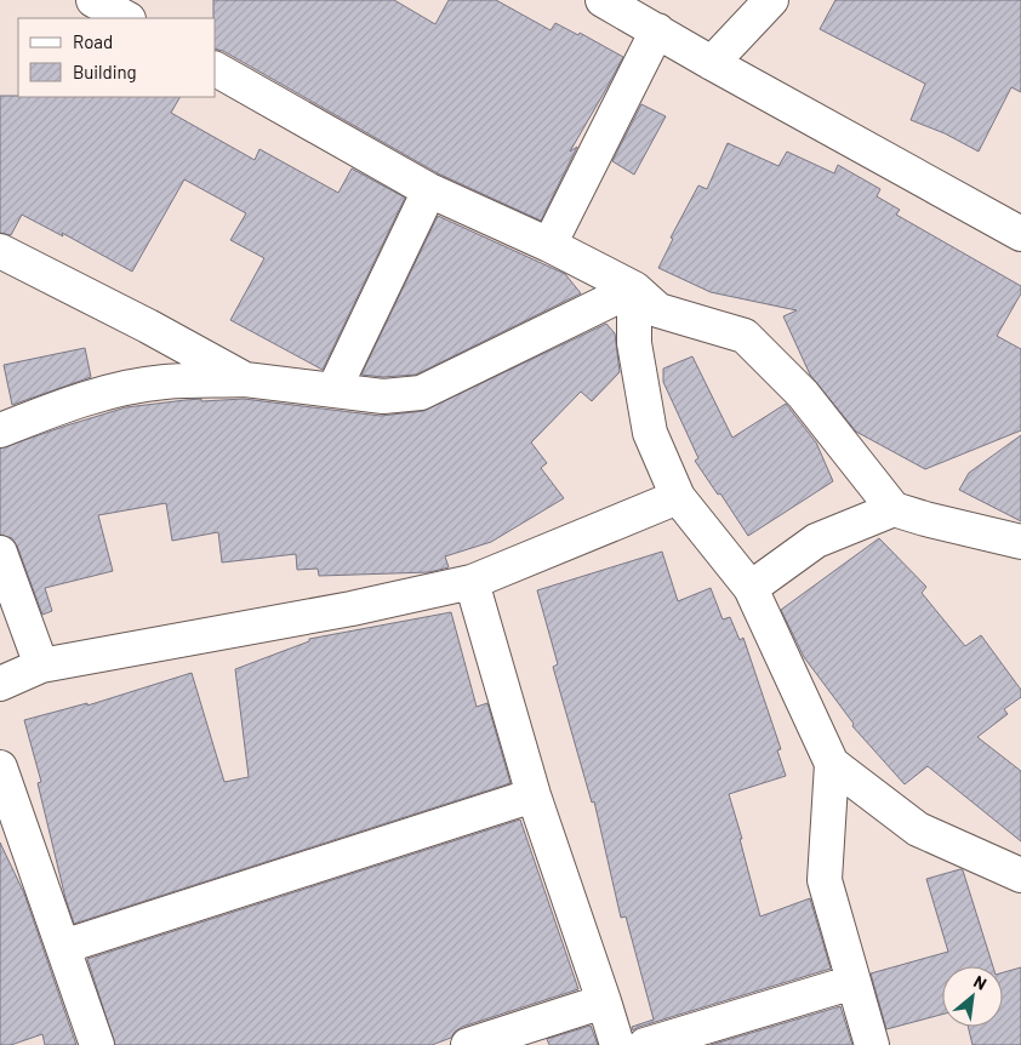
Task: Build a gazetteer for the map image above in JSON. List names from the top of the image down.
{
  "legend": ["Road", "Building"],
  "north": "top right"
}
